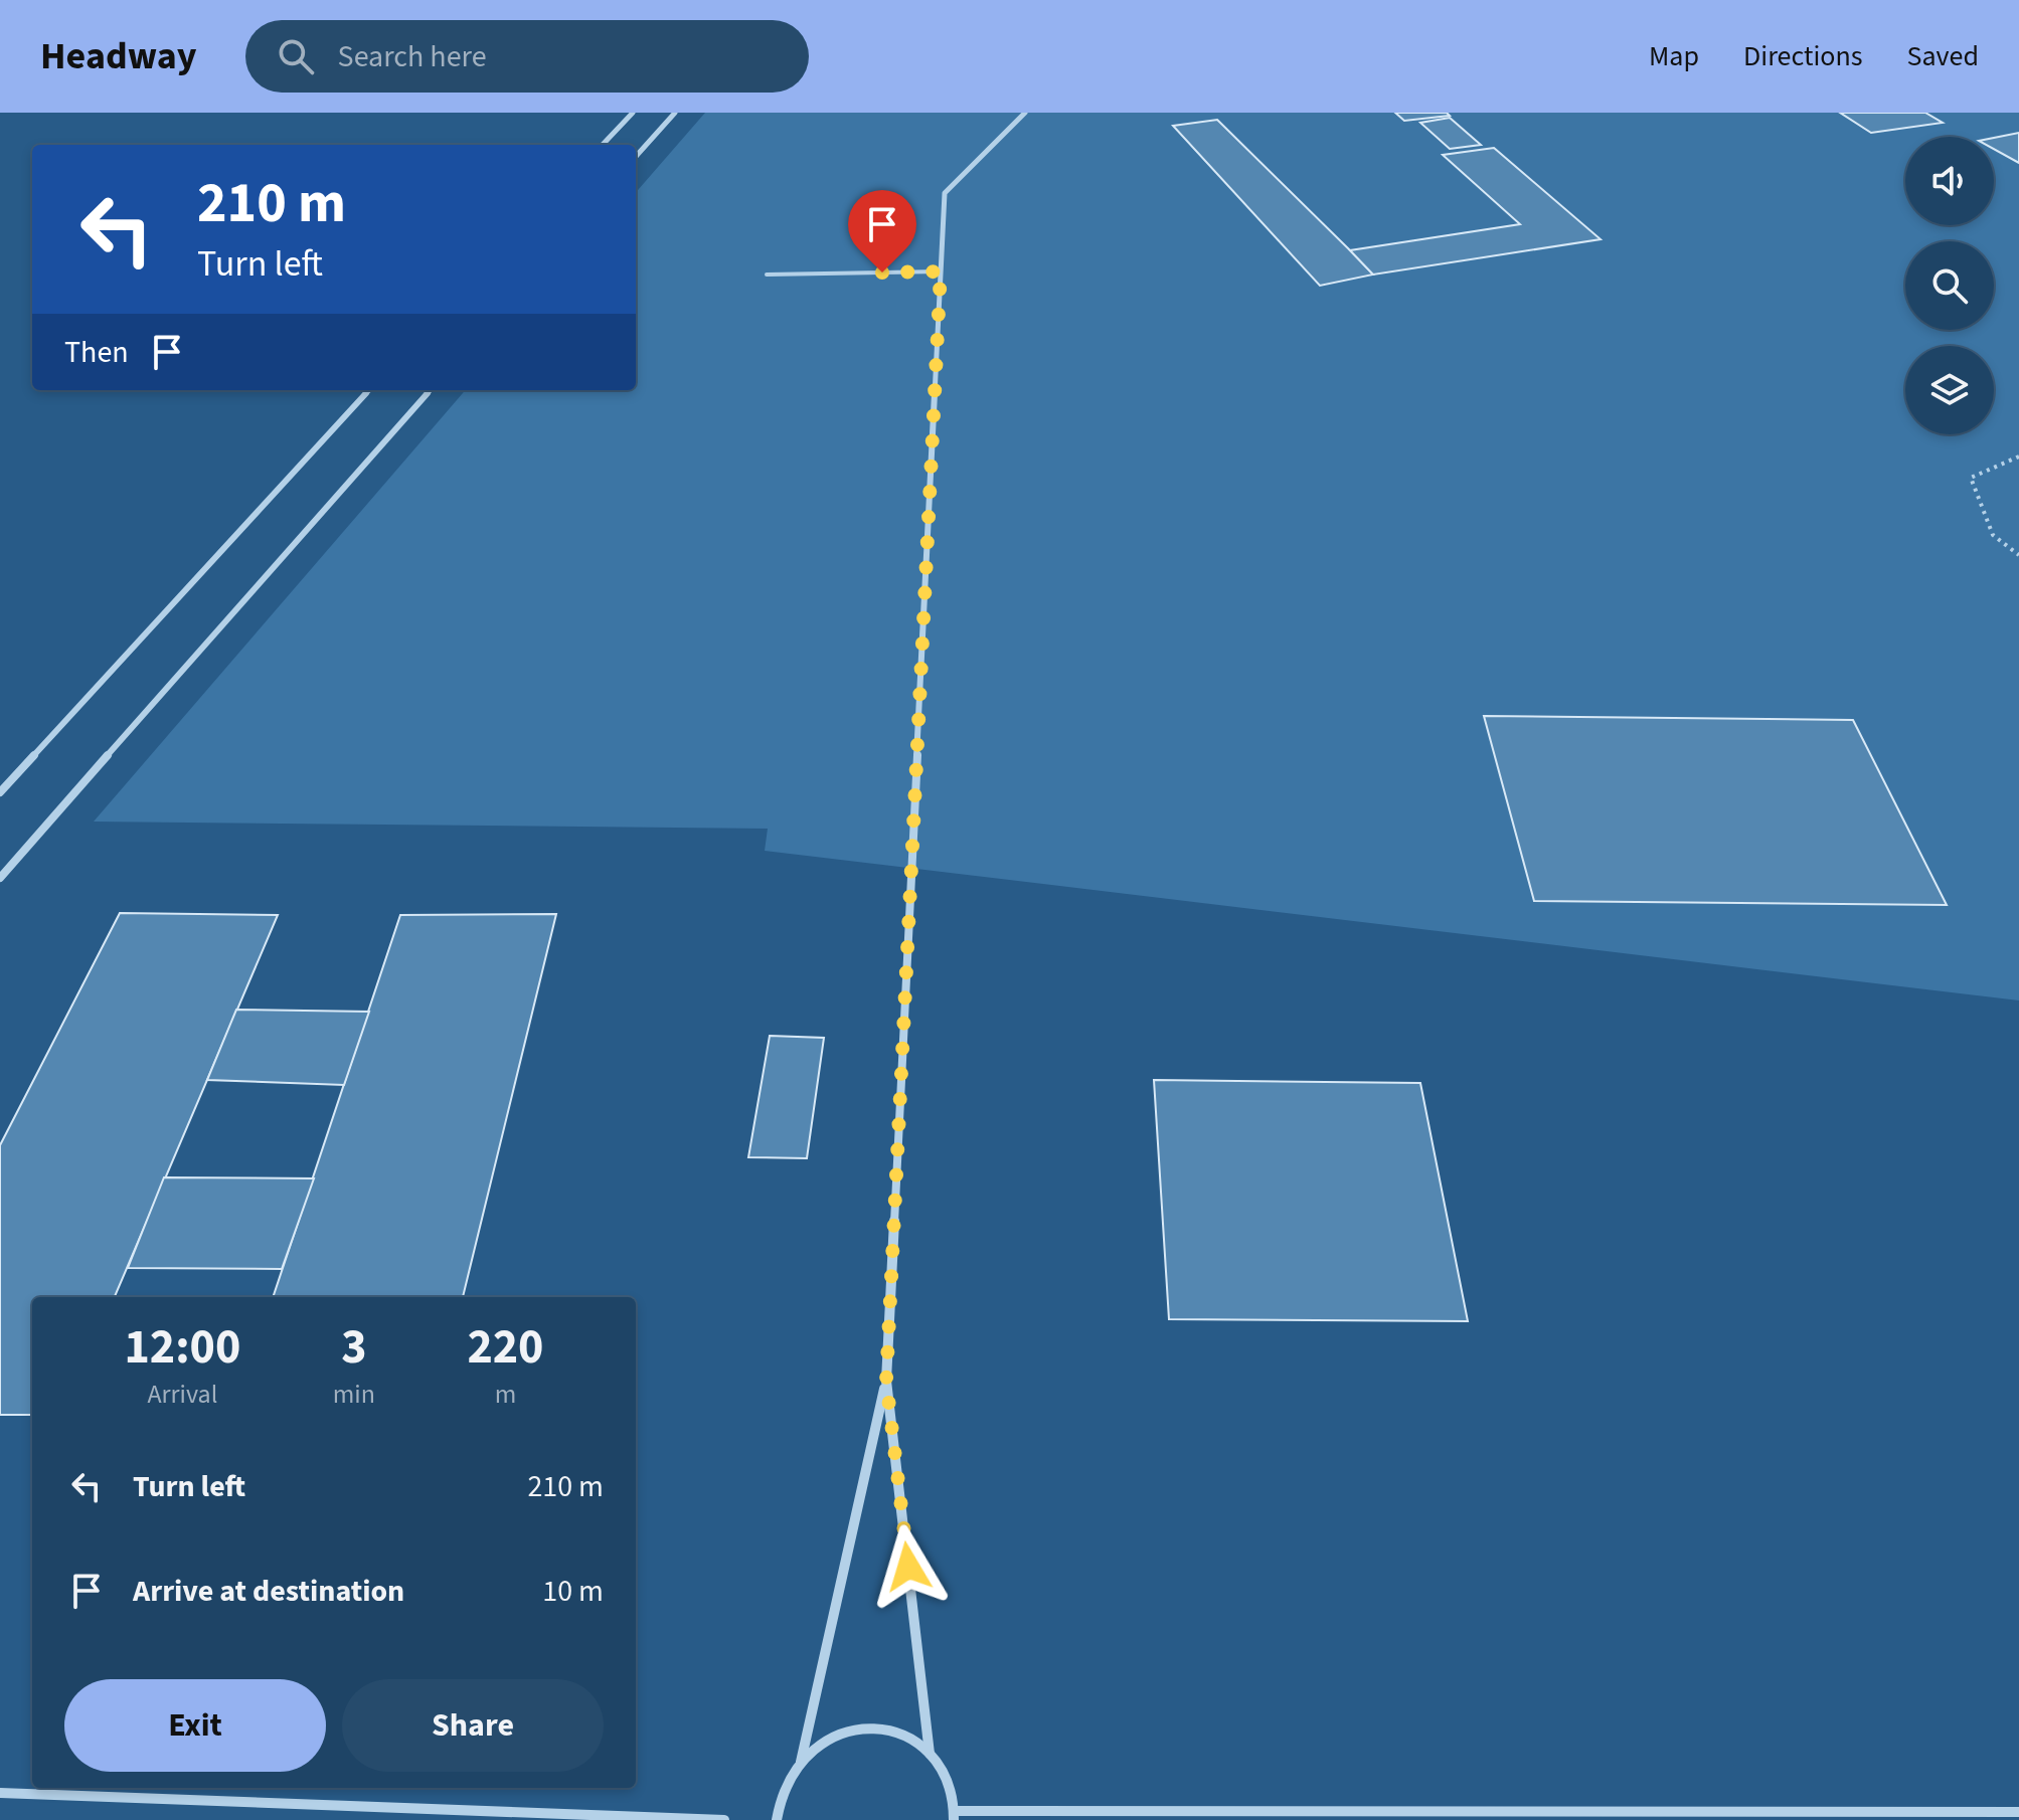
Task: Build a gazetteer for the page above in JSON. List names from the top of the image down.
{
  "page": {
    "header": "Headway",
    "search": "Search here",
    "nav": ["Map", "Directions", "Saved"],
    "turn": ["210 m", "Turn left"],
    "then": "Then",
    "eta": [
      "12:00",
      "Arrival",
      "3",
      "min",
      "220",
      "m"
    ],
    "list": [
      {
        "name": "Turn left",
        "value": "210 m"
      },
      {
        "name": "Arrive at destination",
        "value": "10 m"
      }
    ],
    "buttons": ["Exit", "Share"]
  }
}
